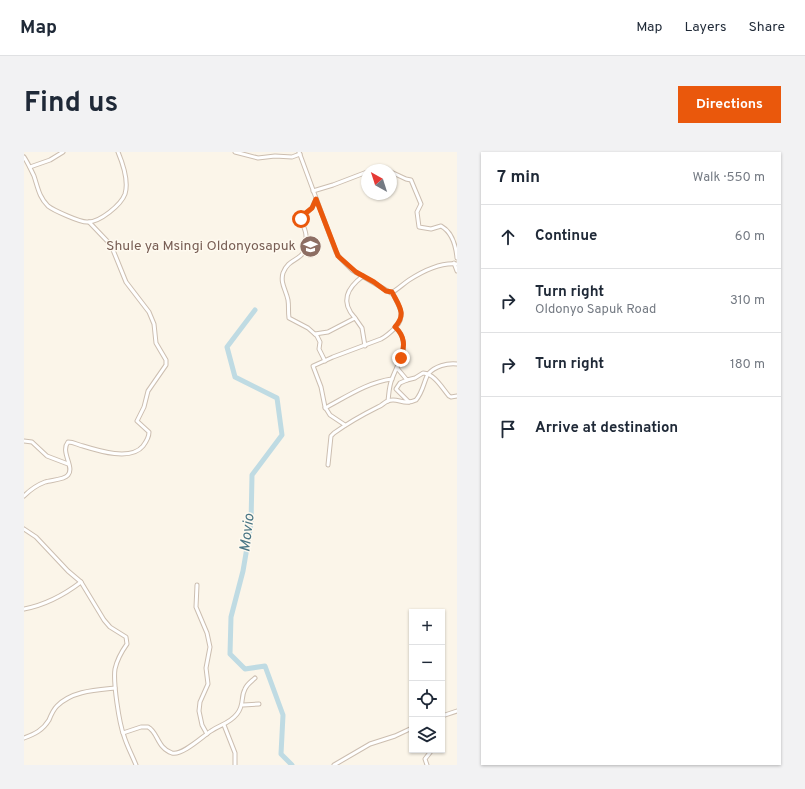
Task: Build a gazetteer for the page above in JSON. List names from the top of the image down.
{
  "water": ["Movio"],
  "places": {
    "school or university": ["Shule ya Msingi Oldonyosapuk"]
  },
  "north": "top left",
  "page": {
    "header": "Map",
    "nav": ["Map", "Layers", "Share"],
    "title": "Find us",
    "buttons": "Directions",
    "heading": ["7 min", "Walk · 550 m"],
    "list": [
      ["Continue", "60 m"],
      ["Turn right", "Oldonyo Sapuk Road", "310 m"],
      ["Turn right", "180 m"],
      "Arrive at destination"
    ],
    "map_buttons": ["+", "−"]
  }
}
